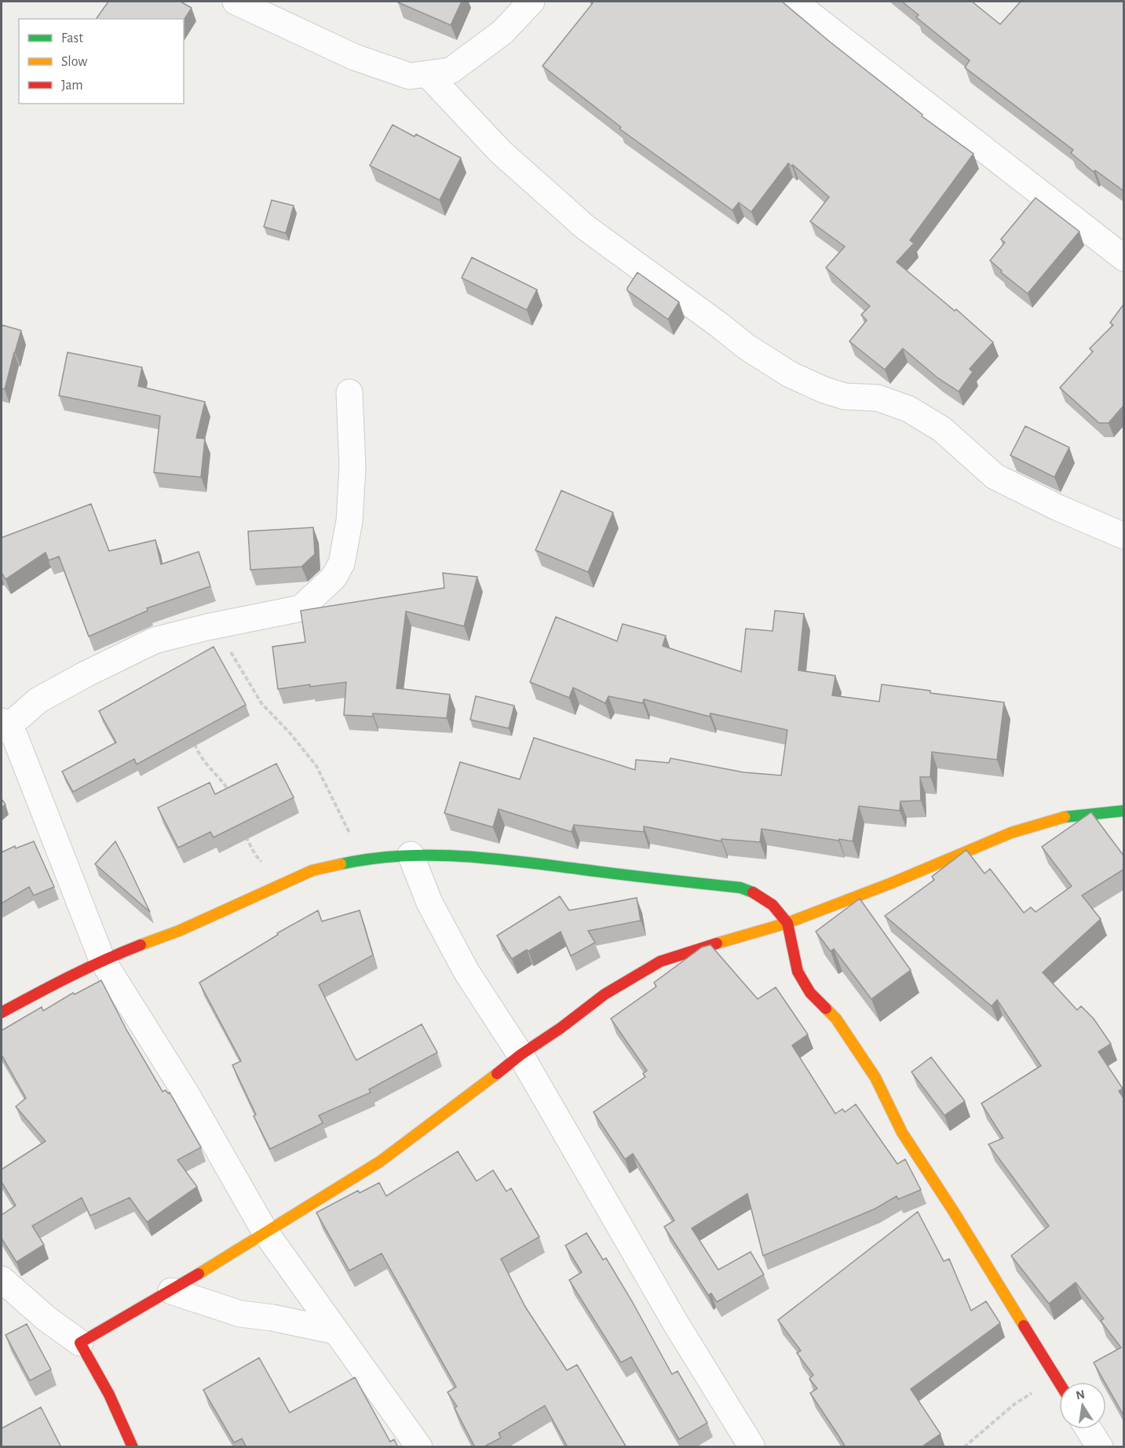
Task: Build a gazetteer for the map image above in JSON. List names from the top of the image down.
{
  "legend": ["Fast", "Slow", "Jam"],
  "north": "top"
}
